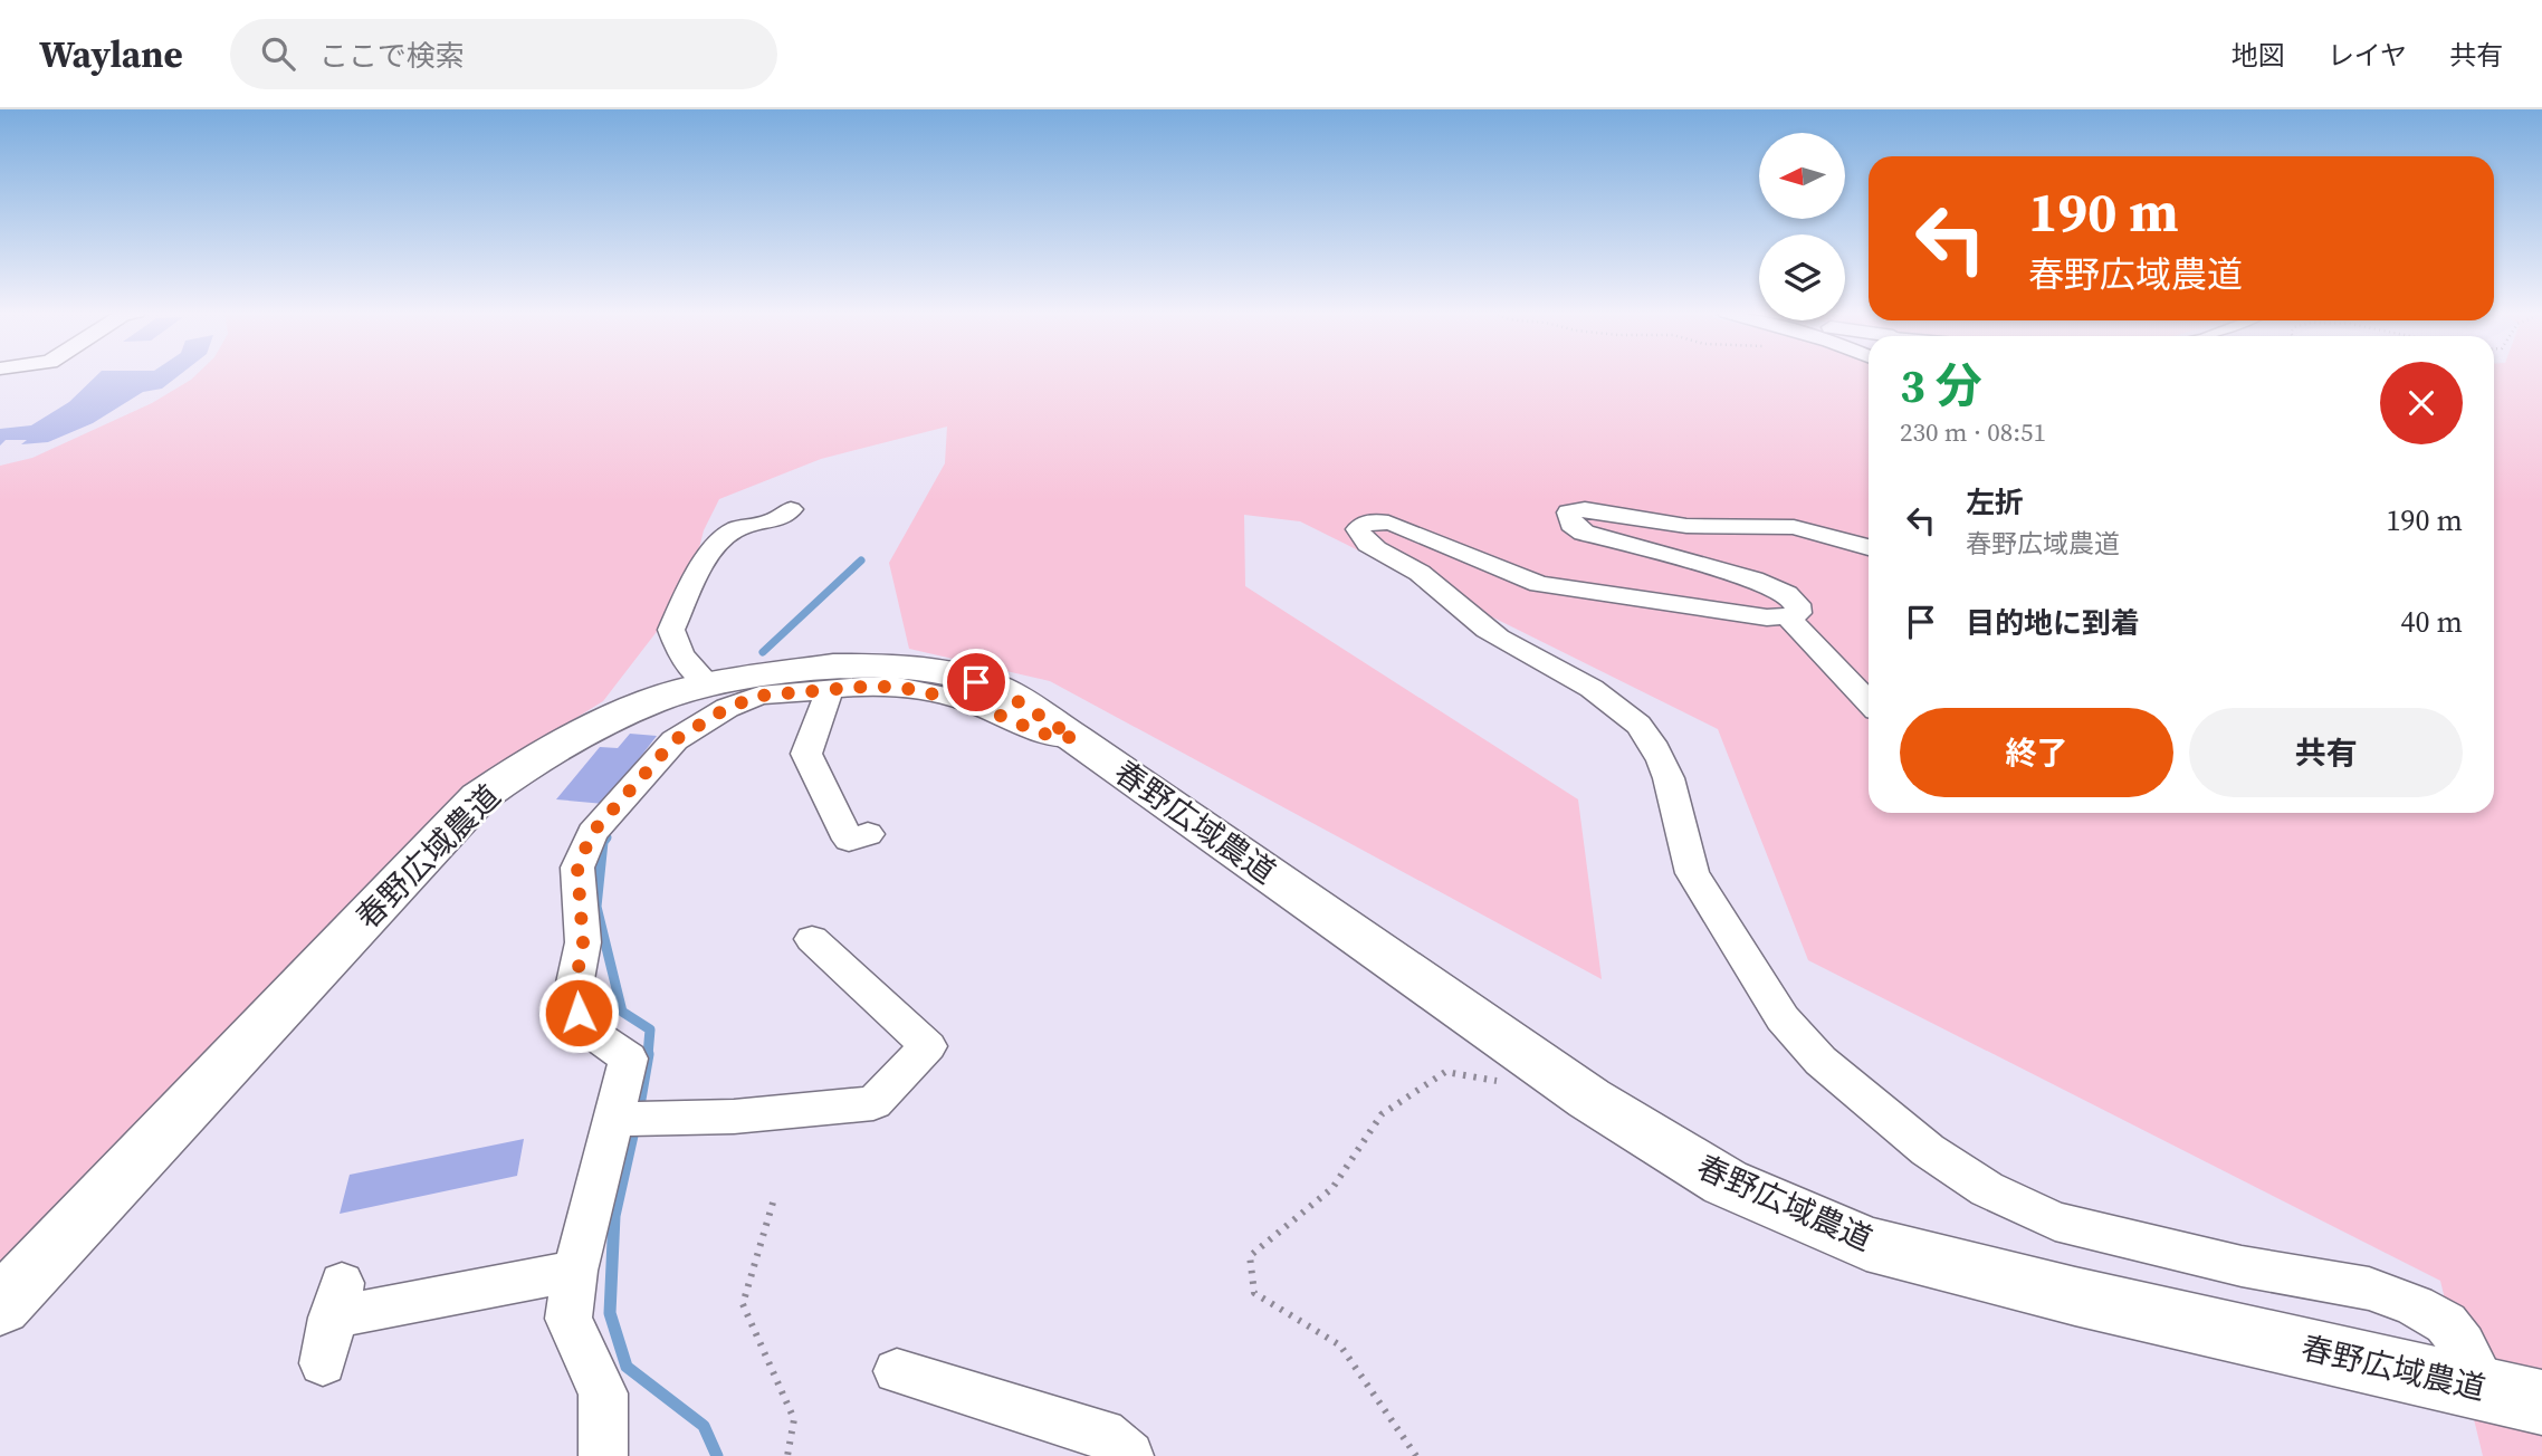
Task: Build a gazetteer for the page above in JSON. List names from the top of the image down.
{
  "streets": {
    "street": ["春野広域農道"]
  },
  "north": "left",
  "page": {
    "header": "Waylane",
    "search": "ここで検索",
    "nav": ["地図", "レイヤ", "共有"],
    "turn": ["190 m", "春野広域農道"],
    "heading": ["3 分", "230 m · 08:51"],
    "list": [
      {
        "name": "左折",
        "note": "春野広域農道",
        "value": "190 m"
      },
      {
        "name": "目的地に到着",
        "value": "40 m"
      }
    ],
    "buttons": ["終了", "共有"]
  }
}
